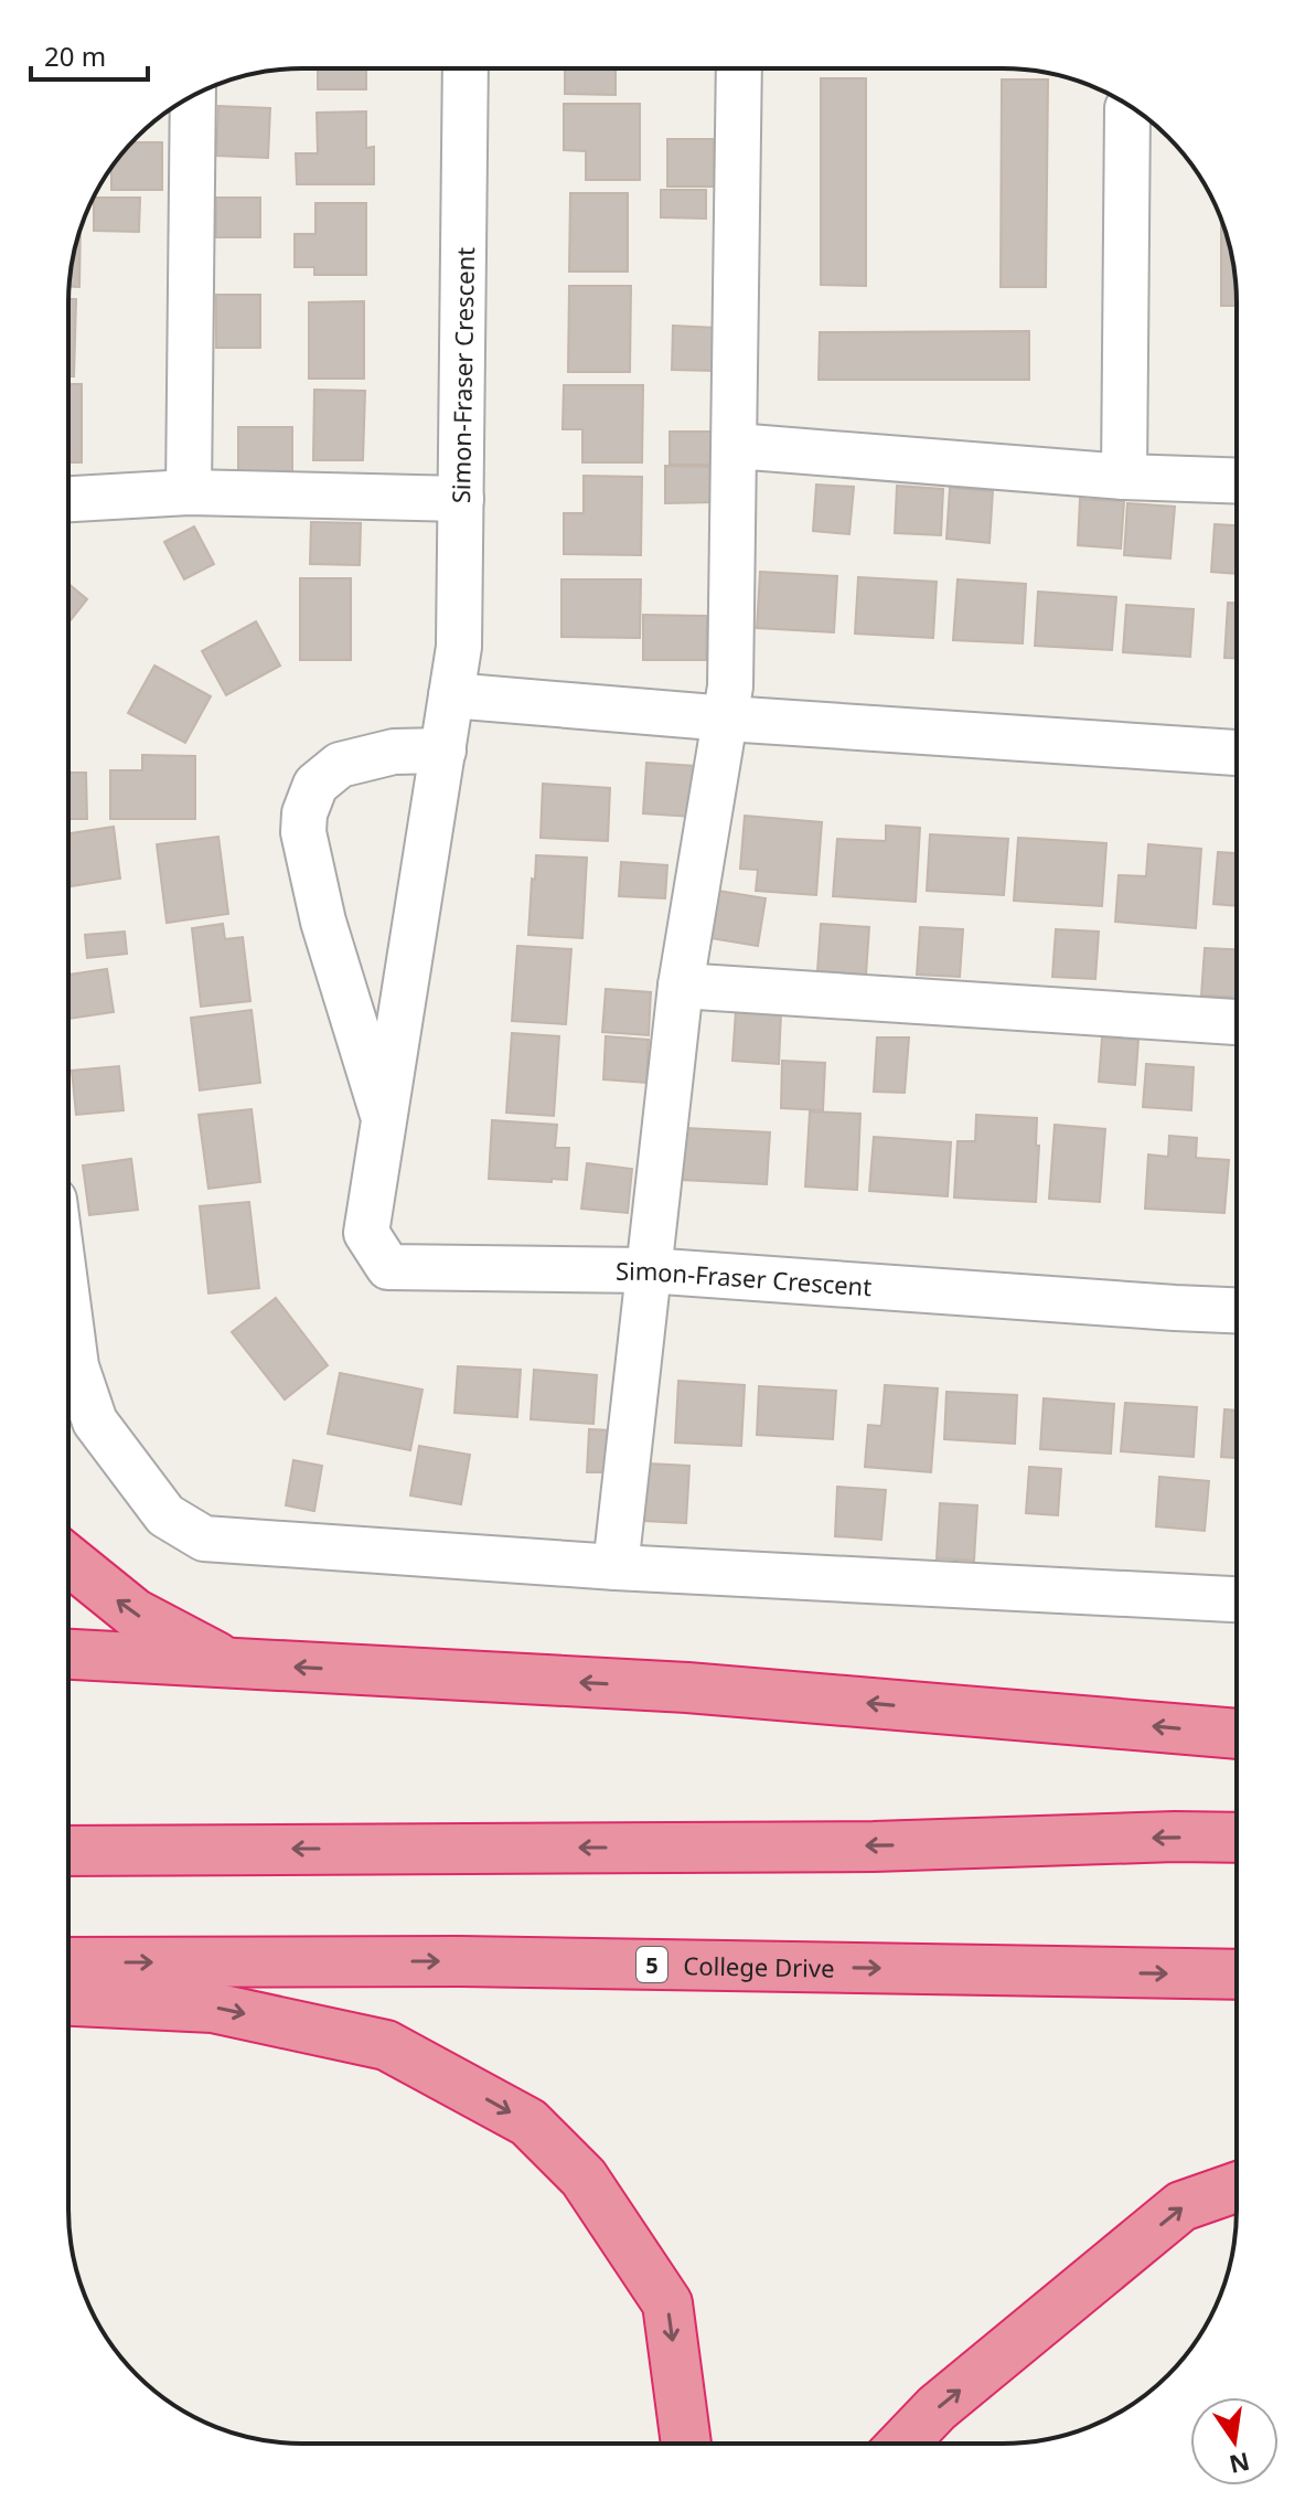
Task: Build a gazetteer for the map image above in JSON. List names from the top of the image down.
{
  "streets": {
    "highway": ["5", "College Drive"],
    "street": ["Simon-Fraser Crescent"]
  },
  "scale_bar": "20 m",
  "north": "bottom"
}
